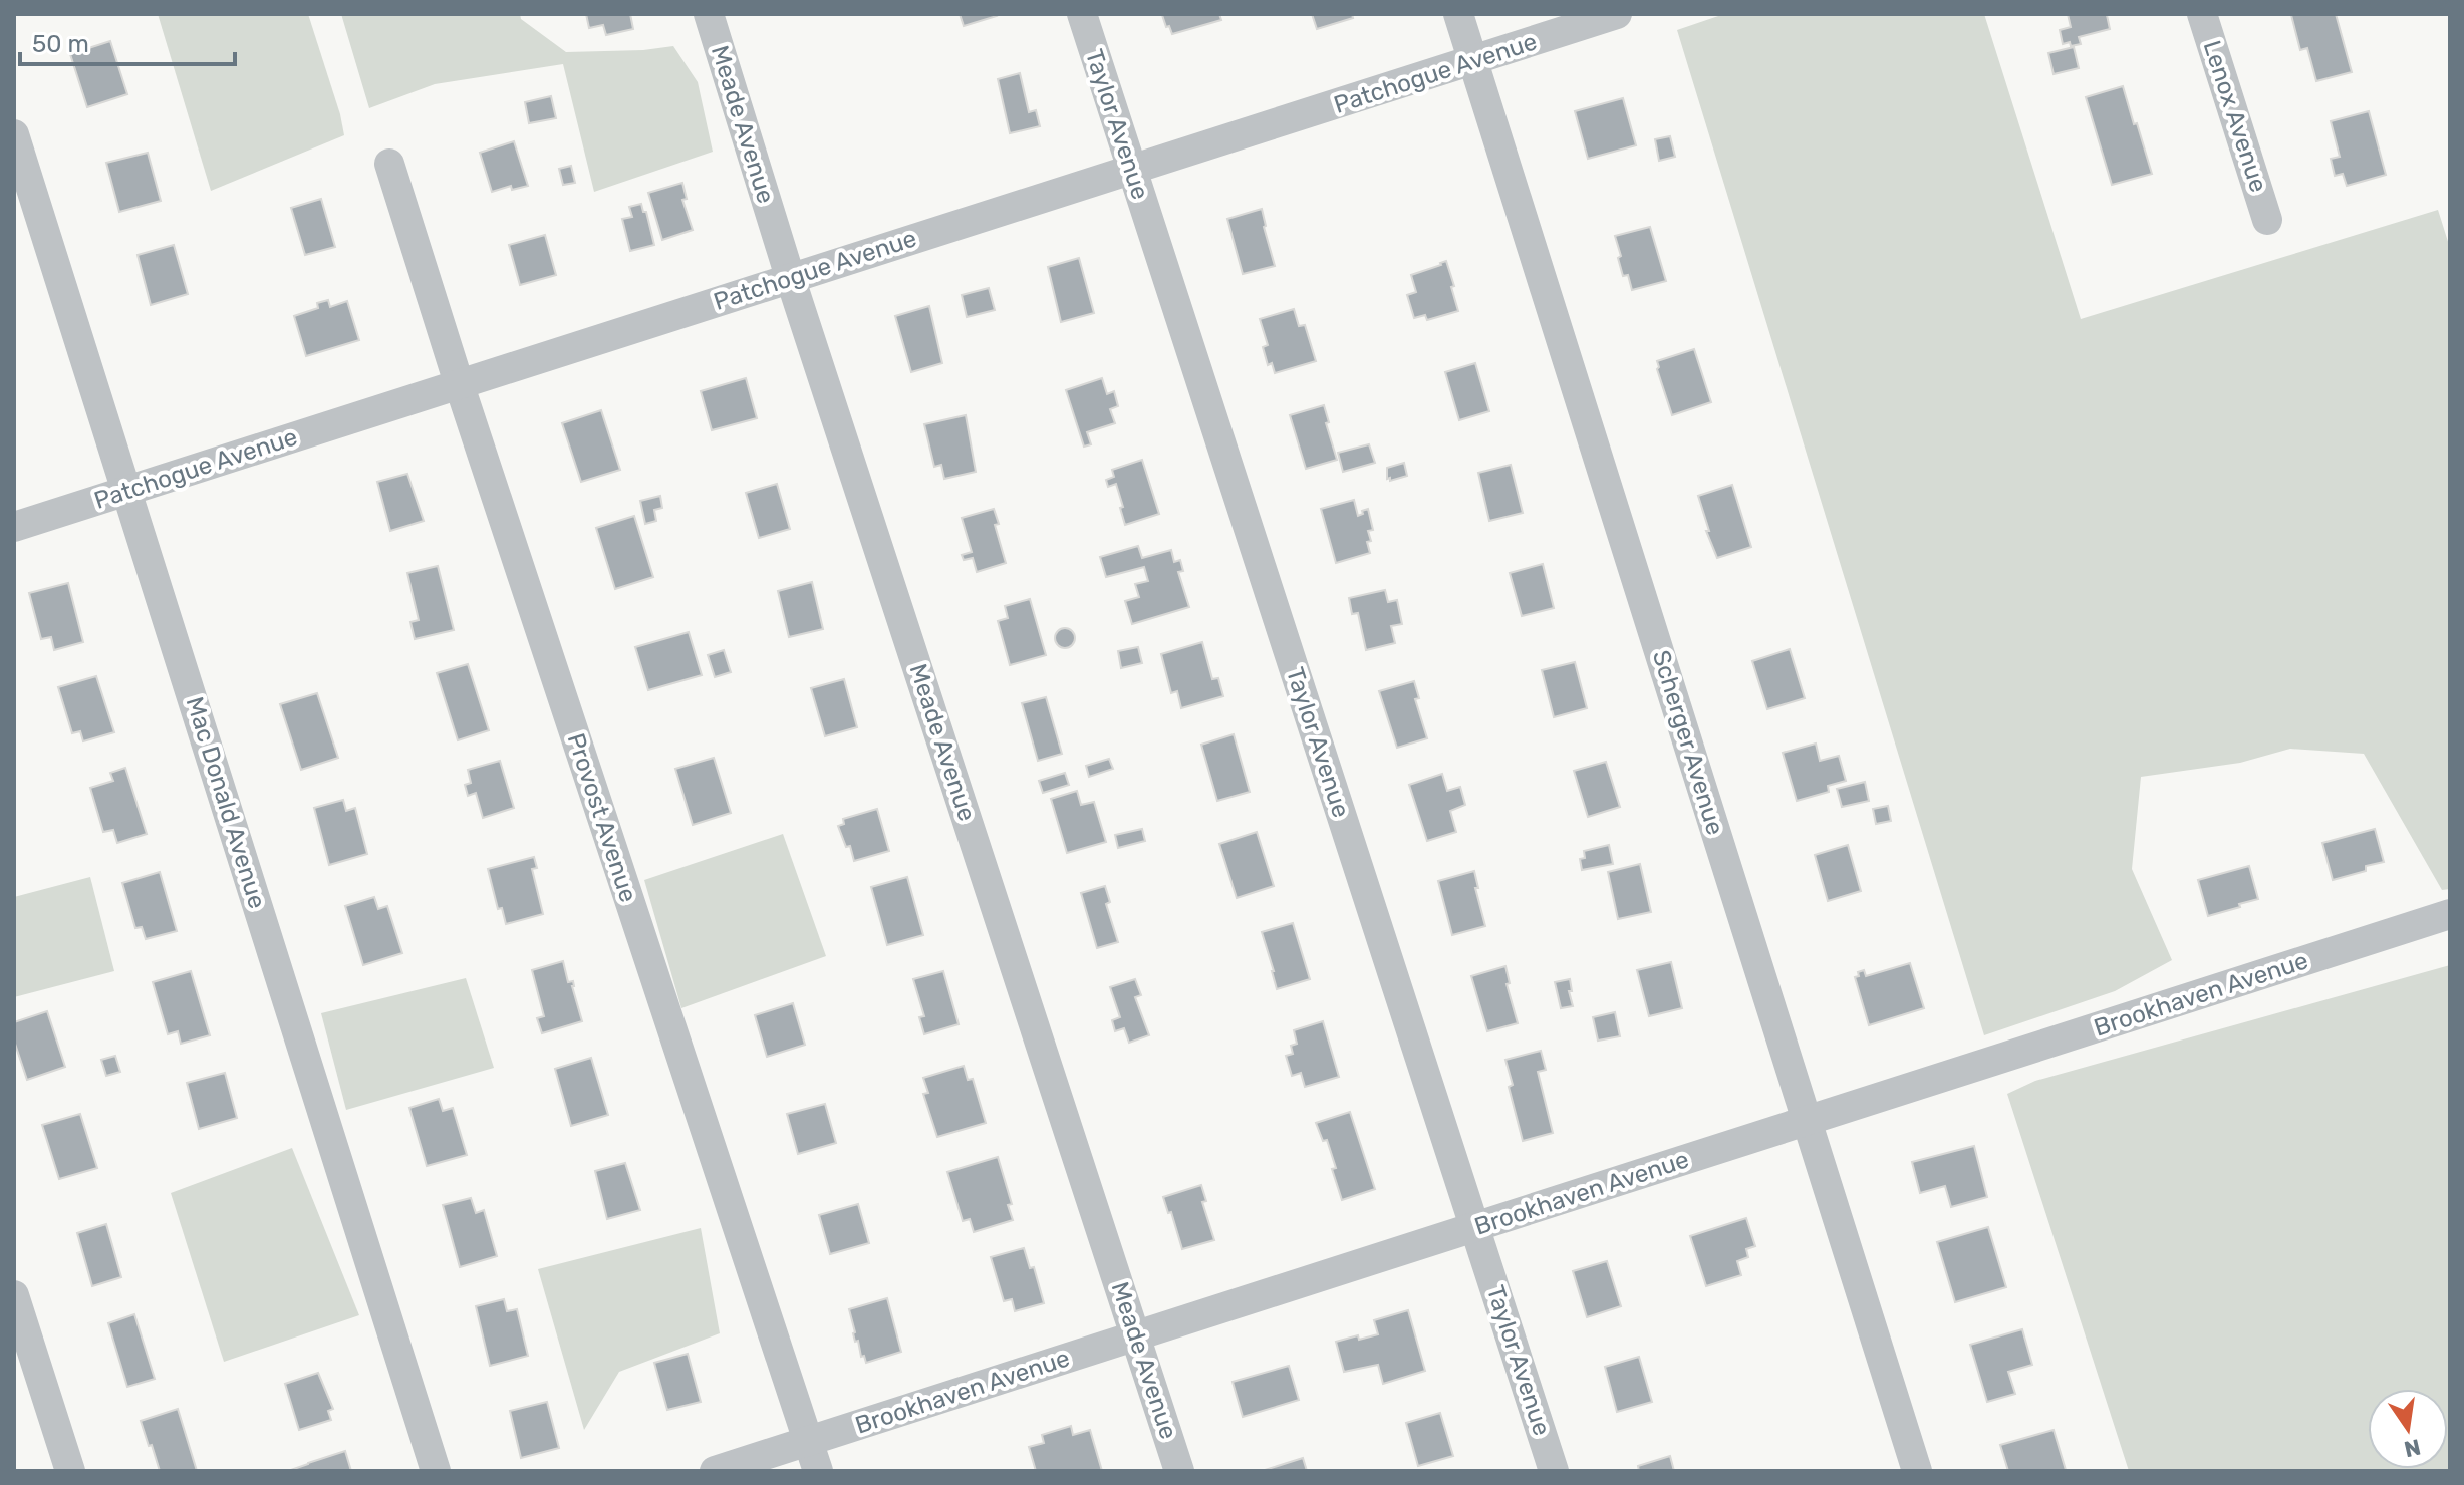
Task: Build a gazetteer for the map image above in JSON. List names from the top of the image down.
{
  "streets": {
    "street": [
      "Patchogue Avenue",
      "Lenox Avenue",
      "Meade Avenue",
      "Taylor Avenue",
      "Scherger Avenue",
      "Mac Donald Avenue",
      "Provost Avenue",
      "Brookhaven Avenue"
    ]
  },
  "crossings": [
    ["Patchogue Avenue", "Meade Avenue"],
    ["Patchogue Avenue", "Taylor Avenue"],
    ["Patchogue Avenue", "Scherger Avenue"],
    ["Patchogue Avenue", "Mac Donald Avenue"],
    ["Patchogue Avenue", "Provost Avenue"],
    ["Meade Avenue", "Brookhaven Avenue"],
    ["Taylor Avenue", "Brookhaven Avenue"],
    ["Scherger Avenue", "Brookhaven Avenue"],
    ["Provost Avenue", "Brookhaven Avenue"]
  ],
  "scale_bar": "50 m",
  "north": "bottom"
}
